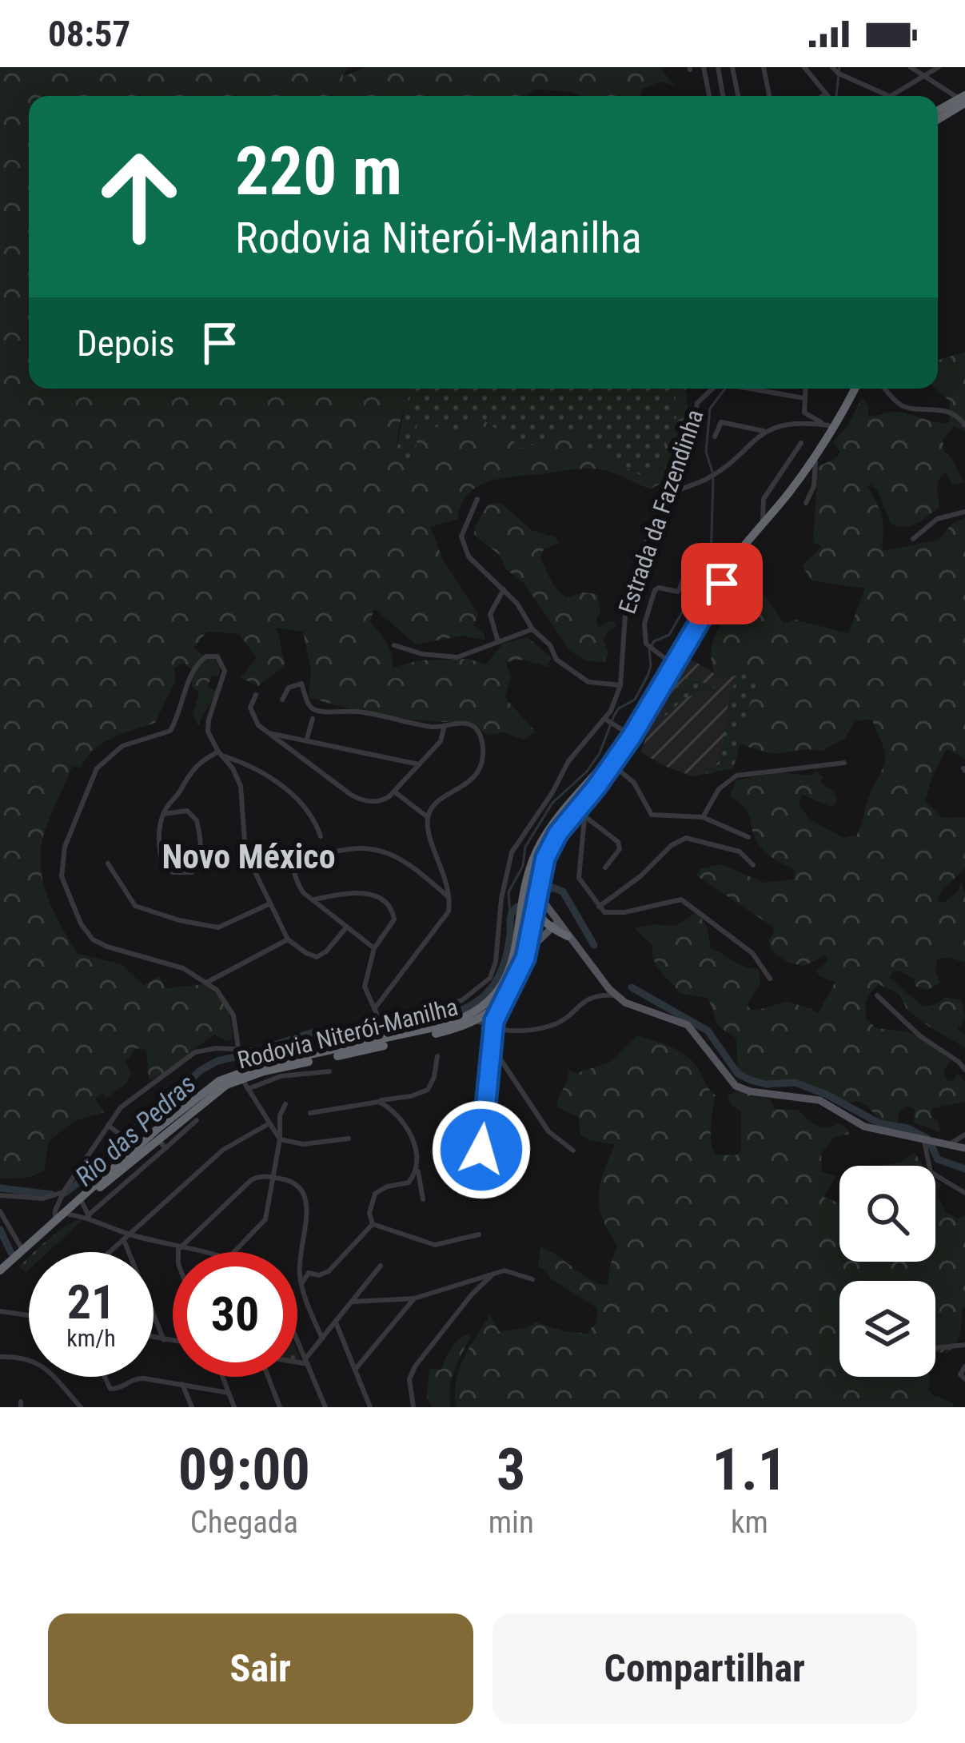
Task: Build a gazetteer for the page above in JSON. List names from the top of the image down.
{
  "streets": {
    "highway": ["Rodovia Niterói-Manilha"],
    "street": ["Estrada da Fazendinha"]
  },
  "crossings": [
    ["Estrada da Fazendinha", "Rodovia Niterói-Manilha"]
  ],
  "districts": ["Novo México"],
  "water": ["Rio das Pedras"],
  "page": {
    "status": "08:57",
    "turn": ["220 m", "Rodovia Niterói-Manilha"],
    "then": "Depois",
    "speed": "21 km/h",
    "limit": "30",
    "eta": [
      "09:00",
      "Chegada",
      "3",
      "min",
      "1.1",
      "km"
    ],
    "buttons": ["Sair", "Compartilhar"]
  }
}
